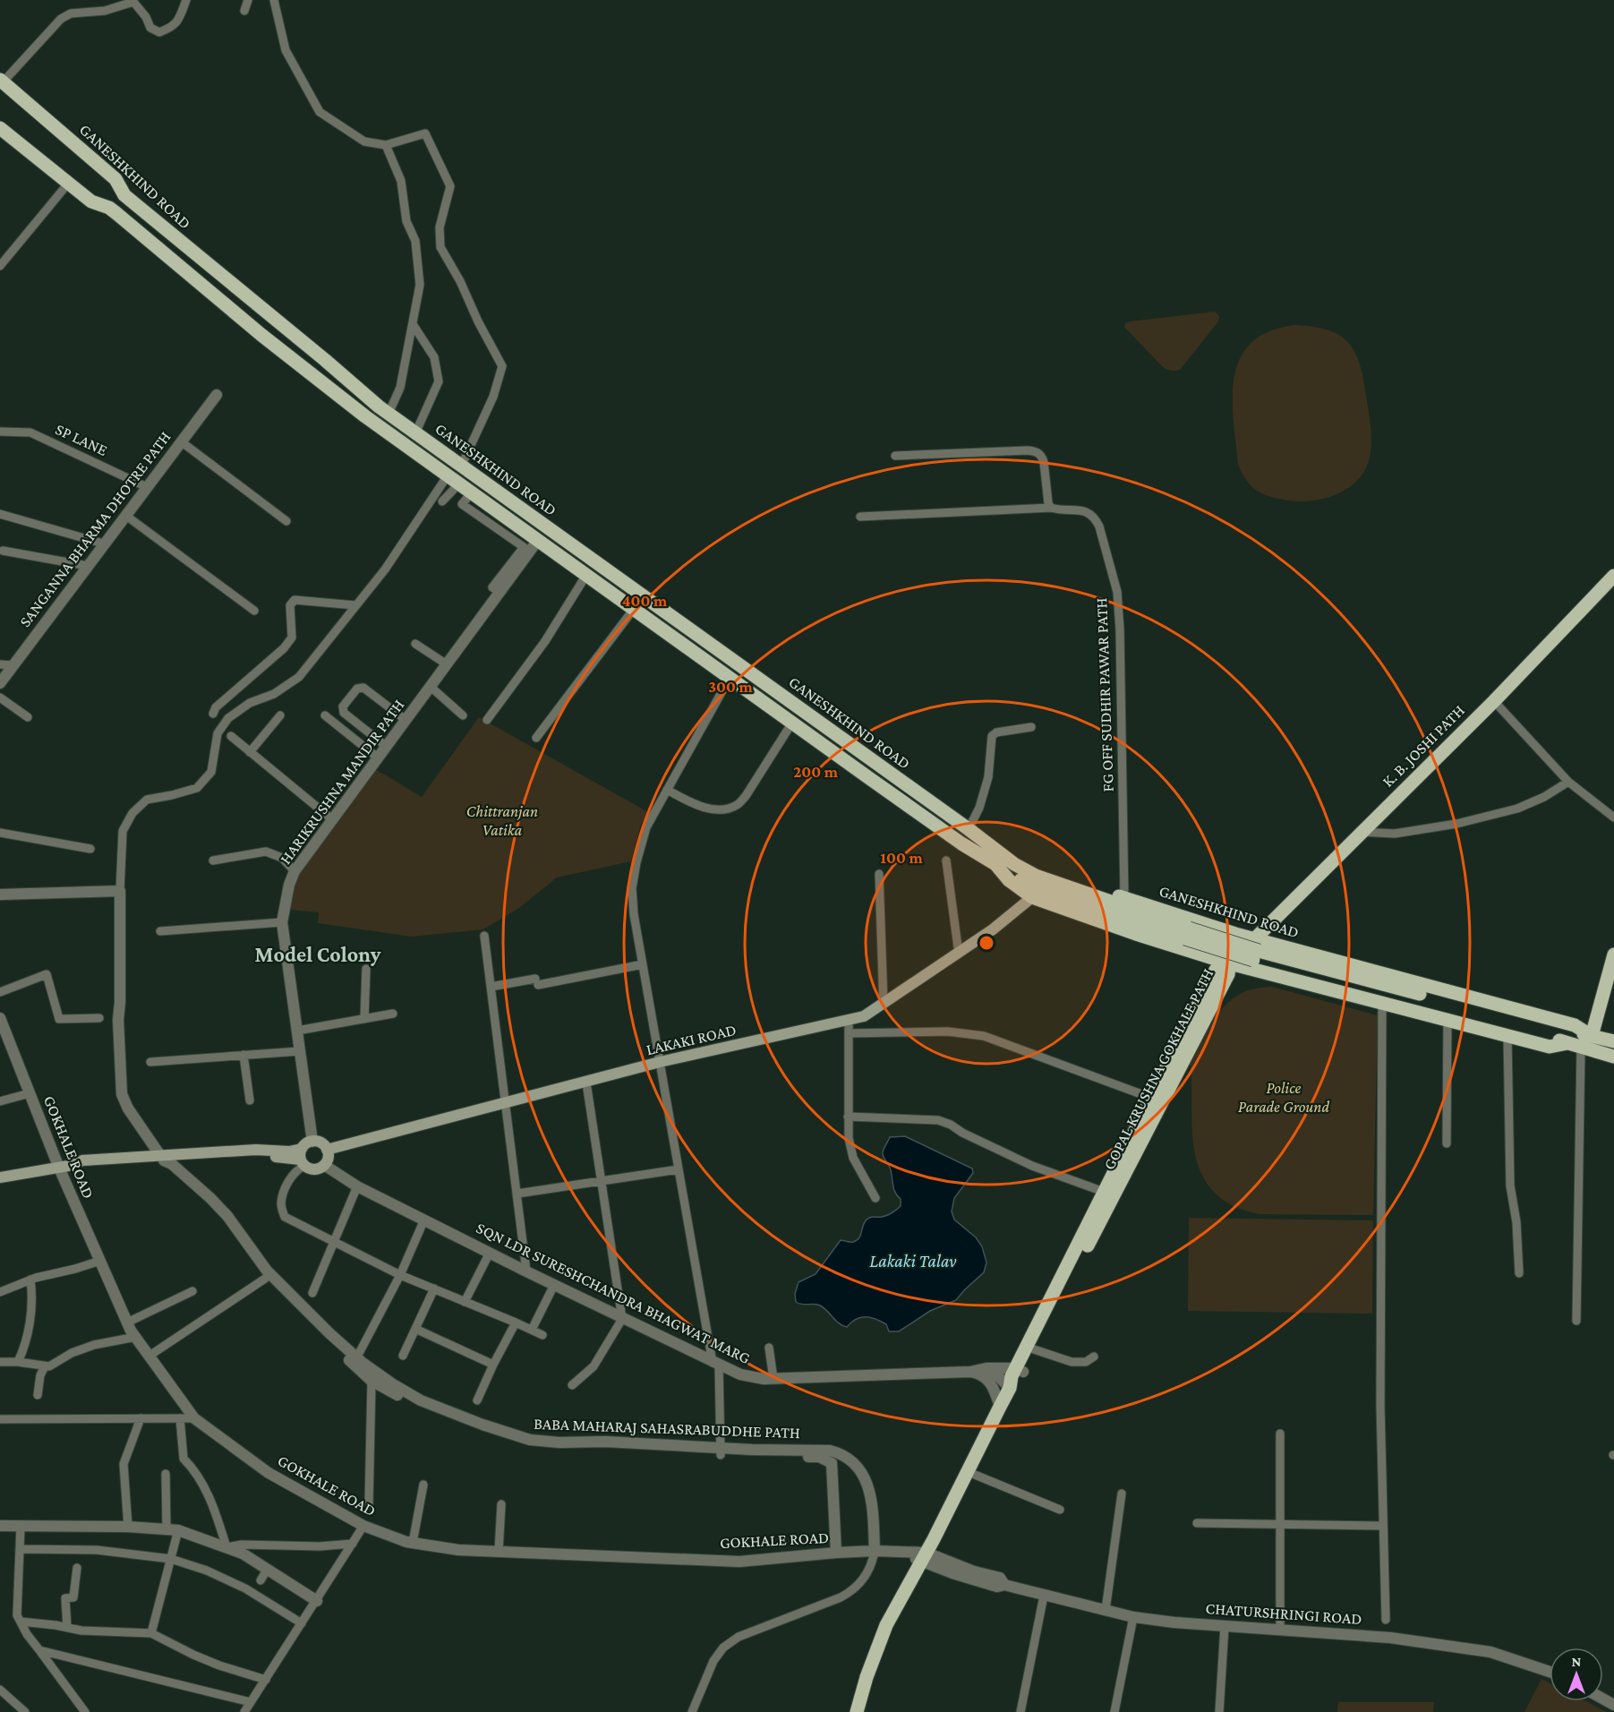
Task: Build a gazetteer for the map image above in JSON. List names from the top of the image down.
{
  "streets": {
    "main road": [
      "GANESHKHIND ROAD",
      "K. B. JOSHI PATH",
      "LAKAKI ROAD",
      "GOPAL KRUSHNA GOKHALE PATH"
    ],
    "street": [
      "SP LANE",
      "SANGANNA BHARMA DHOTRE PATH",
      "FG OFF SUDHIR PAWAR PATH",
      "HARIKRUSHNA MANDIR PATH",
      "GOKHALE ROAD",
      "SQN LDR SURESHCHANDRA BHAGWAT MARG",
      "BABA MAHARAJ SAHASRABUDDHE PATH",
      "CHATURSHRINGI ROAD"
    ]
  },
  "crossings": [
    ["GANESHKHIND ROAD", "FG OFF SUDHIR PAWAR PATH"],
    ["GANESHKHIND ROAD", "K. B. JOSHI PATH"],
    ["GANESHKHIND ROAD", "HARIKRUSHNA MANDIR PATH"],
    ["GANESHKHIND ROAD", "LAKAKI ROAD"],
    ["GANESHKHIND ROAD", "GOPAL KRUSHNA GOKHALE PATH"],
    ["SP LANE", "SANGANNA BHARMA DHOTRE PATH"],
    ["K. B. JOSHI PATH", "GOPAL KRUSHNA GOKHALE PATH"],
    ["HARIKRUSHNA MANDIR PATH", "LAKAKI ROAD"],
    ["HARIKRUSHNA MANDIR PATH", "SQN LDR SURESHCHANDRA BHAGWAT MARG"],
    ["LAKAKI ROAD", "SQN LDR SURESHCHANDRA BHAGWAT MARG"],
    ["GOPAL KRUSHNA GOKHALE PATH", "SQN LDR SURESHCHANDRA BHAGWAT MARG"],
    ["GOPAL KRUSHNA GOKHALE PATH", "CHATURSHRINGI ROAD"],
    ["GOKHALE ROAD", "BABA MAHARAJ SAHASRABUDDHE PATH"],
    ["GOKHALE ROAD", "CHATURSHRINGI ROAD"]
  ],
  "districts": ["Model Colony"],
  "water": ["Lakaki Talav"],
  "parks": ["Chittranjan Vatika", "Police Parade Ground"],
  "north": "top",
  "rings": [
    "400 m",
    "300 m",
    "200 m",
    "100 m"
  ]
}
